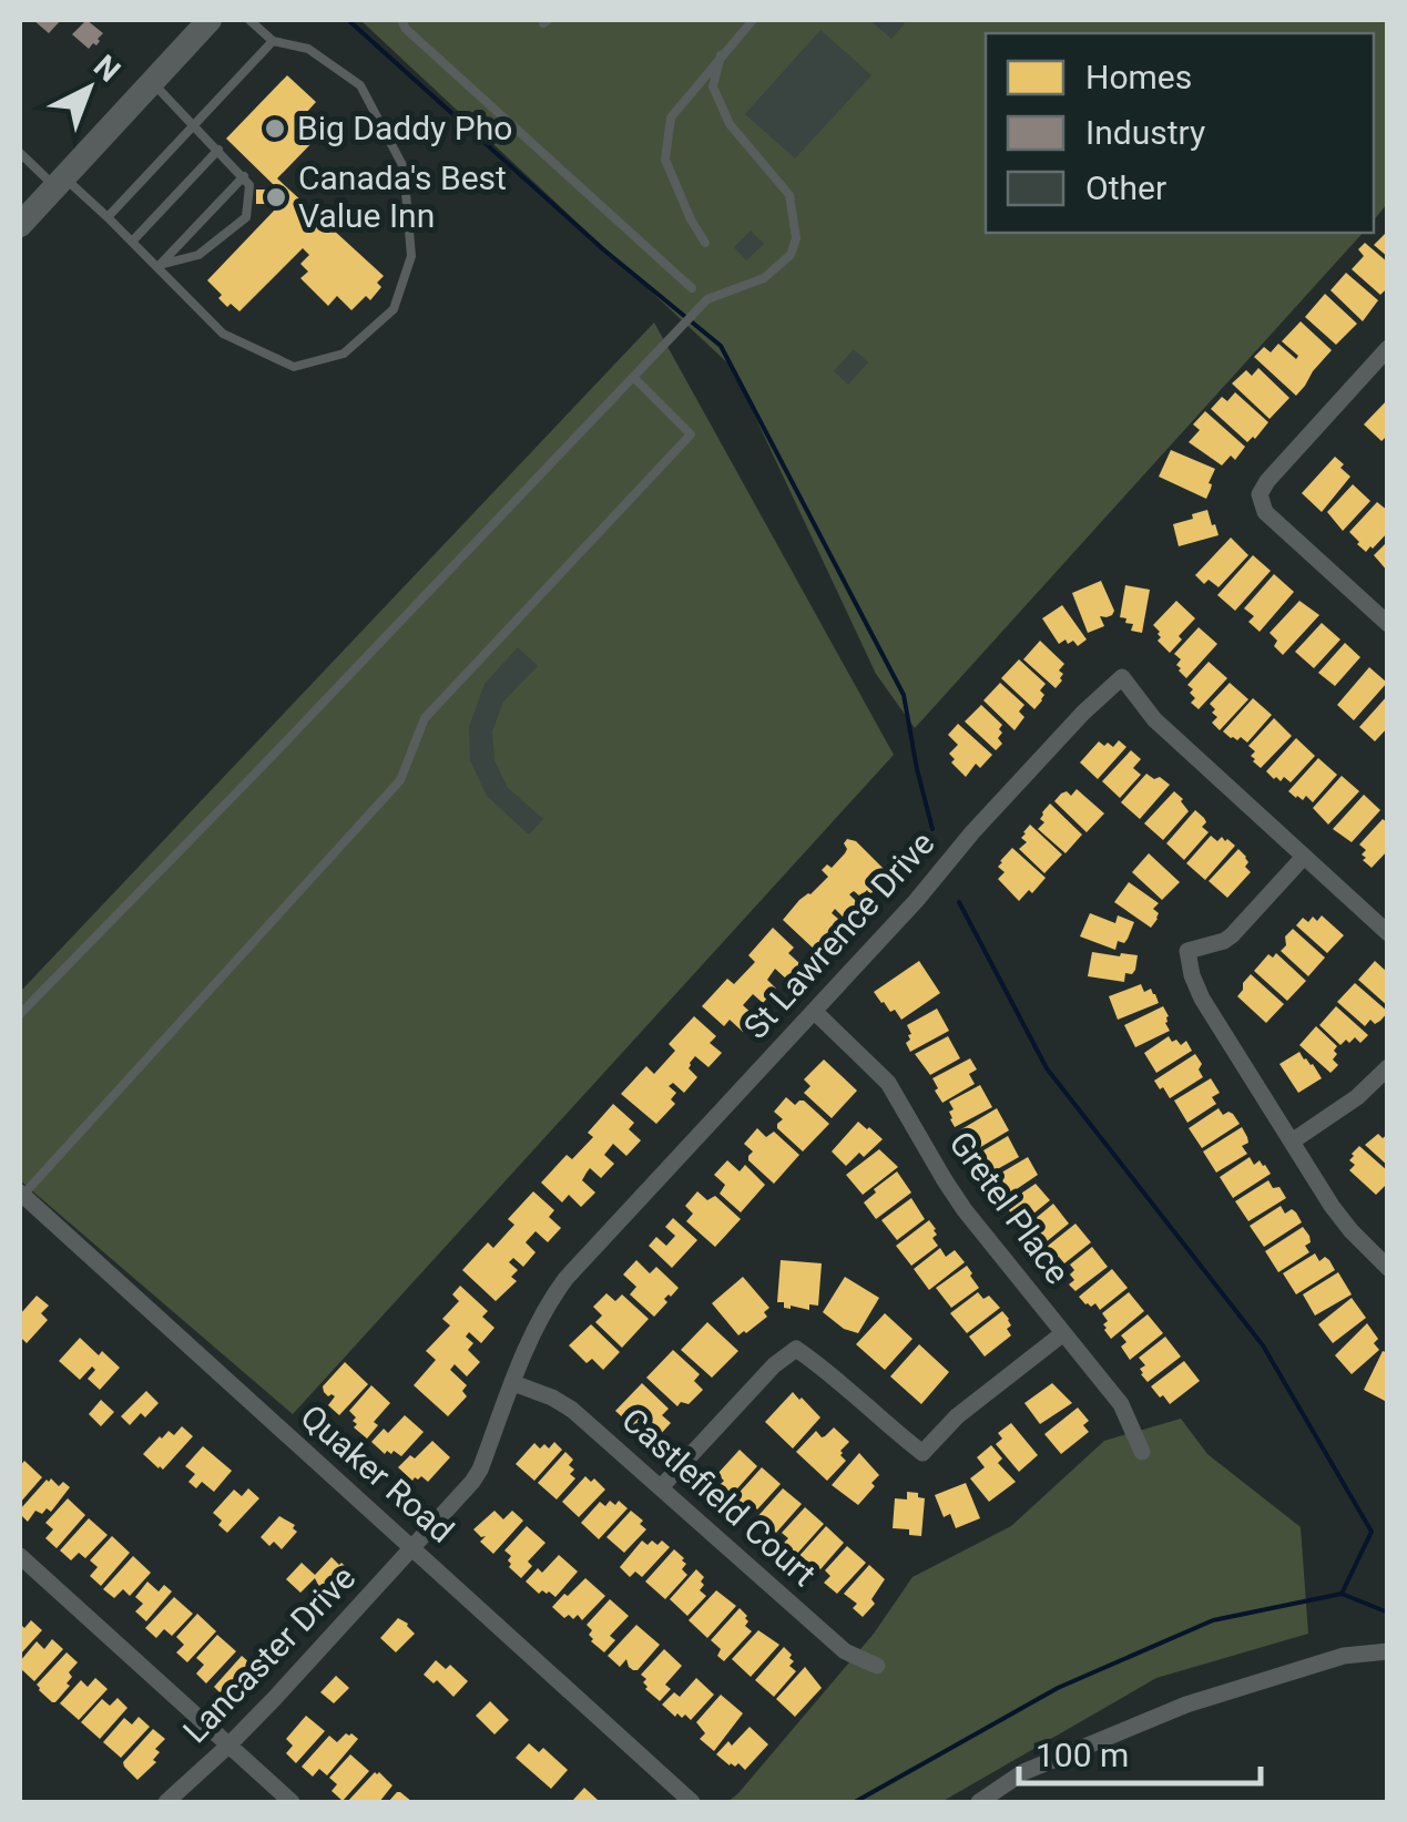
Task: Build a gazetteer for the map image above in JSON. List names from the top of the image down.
{
  "streets": {
    "street": [
      "St Lawrence Drive",
      "Gretel Place",
      "Quaker Road",
      "Castlefield Court",
      "Lancaster Drive"
    ]
  },
  "crossings": [
    ["St Lawrence Drive", "Gretel Place"],
    ["St Lawrence Drive", "Quaker Road"],
    ["St Lawrence Drive", "Castlefield Court"],
    ["St Lawrence Drive", "Lancaster Drive"],
    ["Quaker Road", "Lancaster Drive"]
  ],
  "places": ["Big Daddy Pho", "Canada's Best Value Inn"],
  "legend": ["Homes", "Industry", "Other"],
  "scale_bar": "100 m",
  "north": "top right"
}
